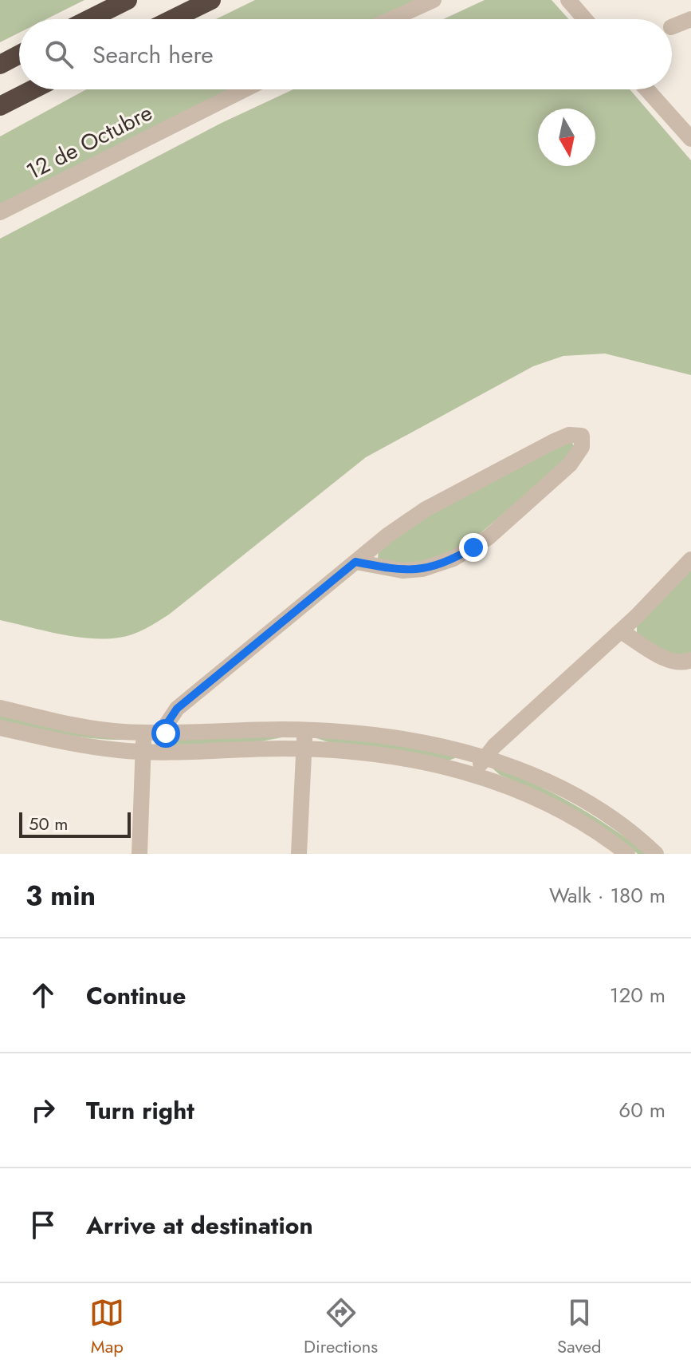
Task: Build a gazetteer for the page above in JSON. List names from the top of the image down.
{
  "streets": {
    "street": ["12 de Octubre"]
  },
  "scale_bar": "50 m",
  "north": "bottom",
  "page": {
    "search": "Search here",
    "scale": "50 m",
    "heading": ["3 min", "Walk · 180 m"],
    "list": [
      ["Continue", "120 m"],
      ["Turn right", "60 m"],
      "Arrive at destination"
    ],
    "nav": ["Map", "Directions", "Saved"]
  }
}
